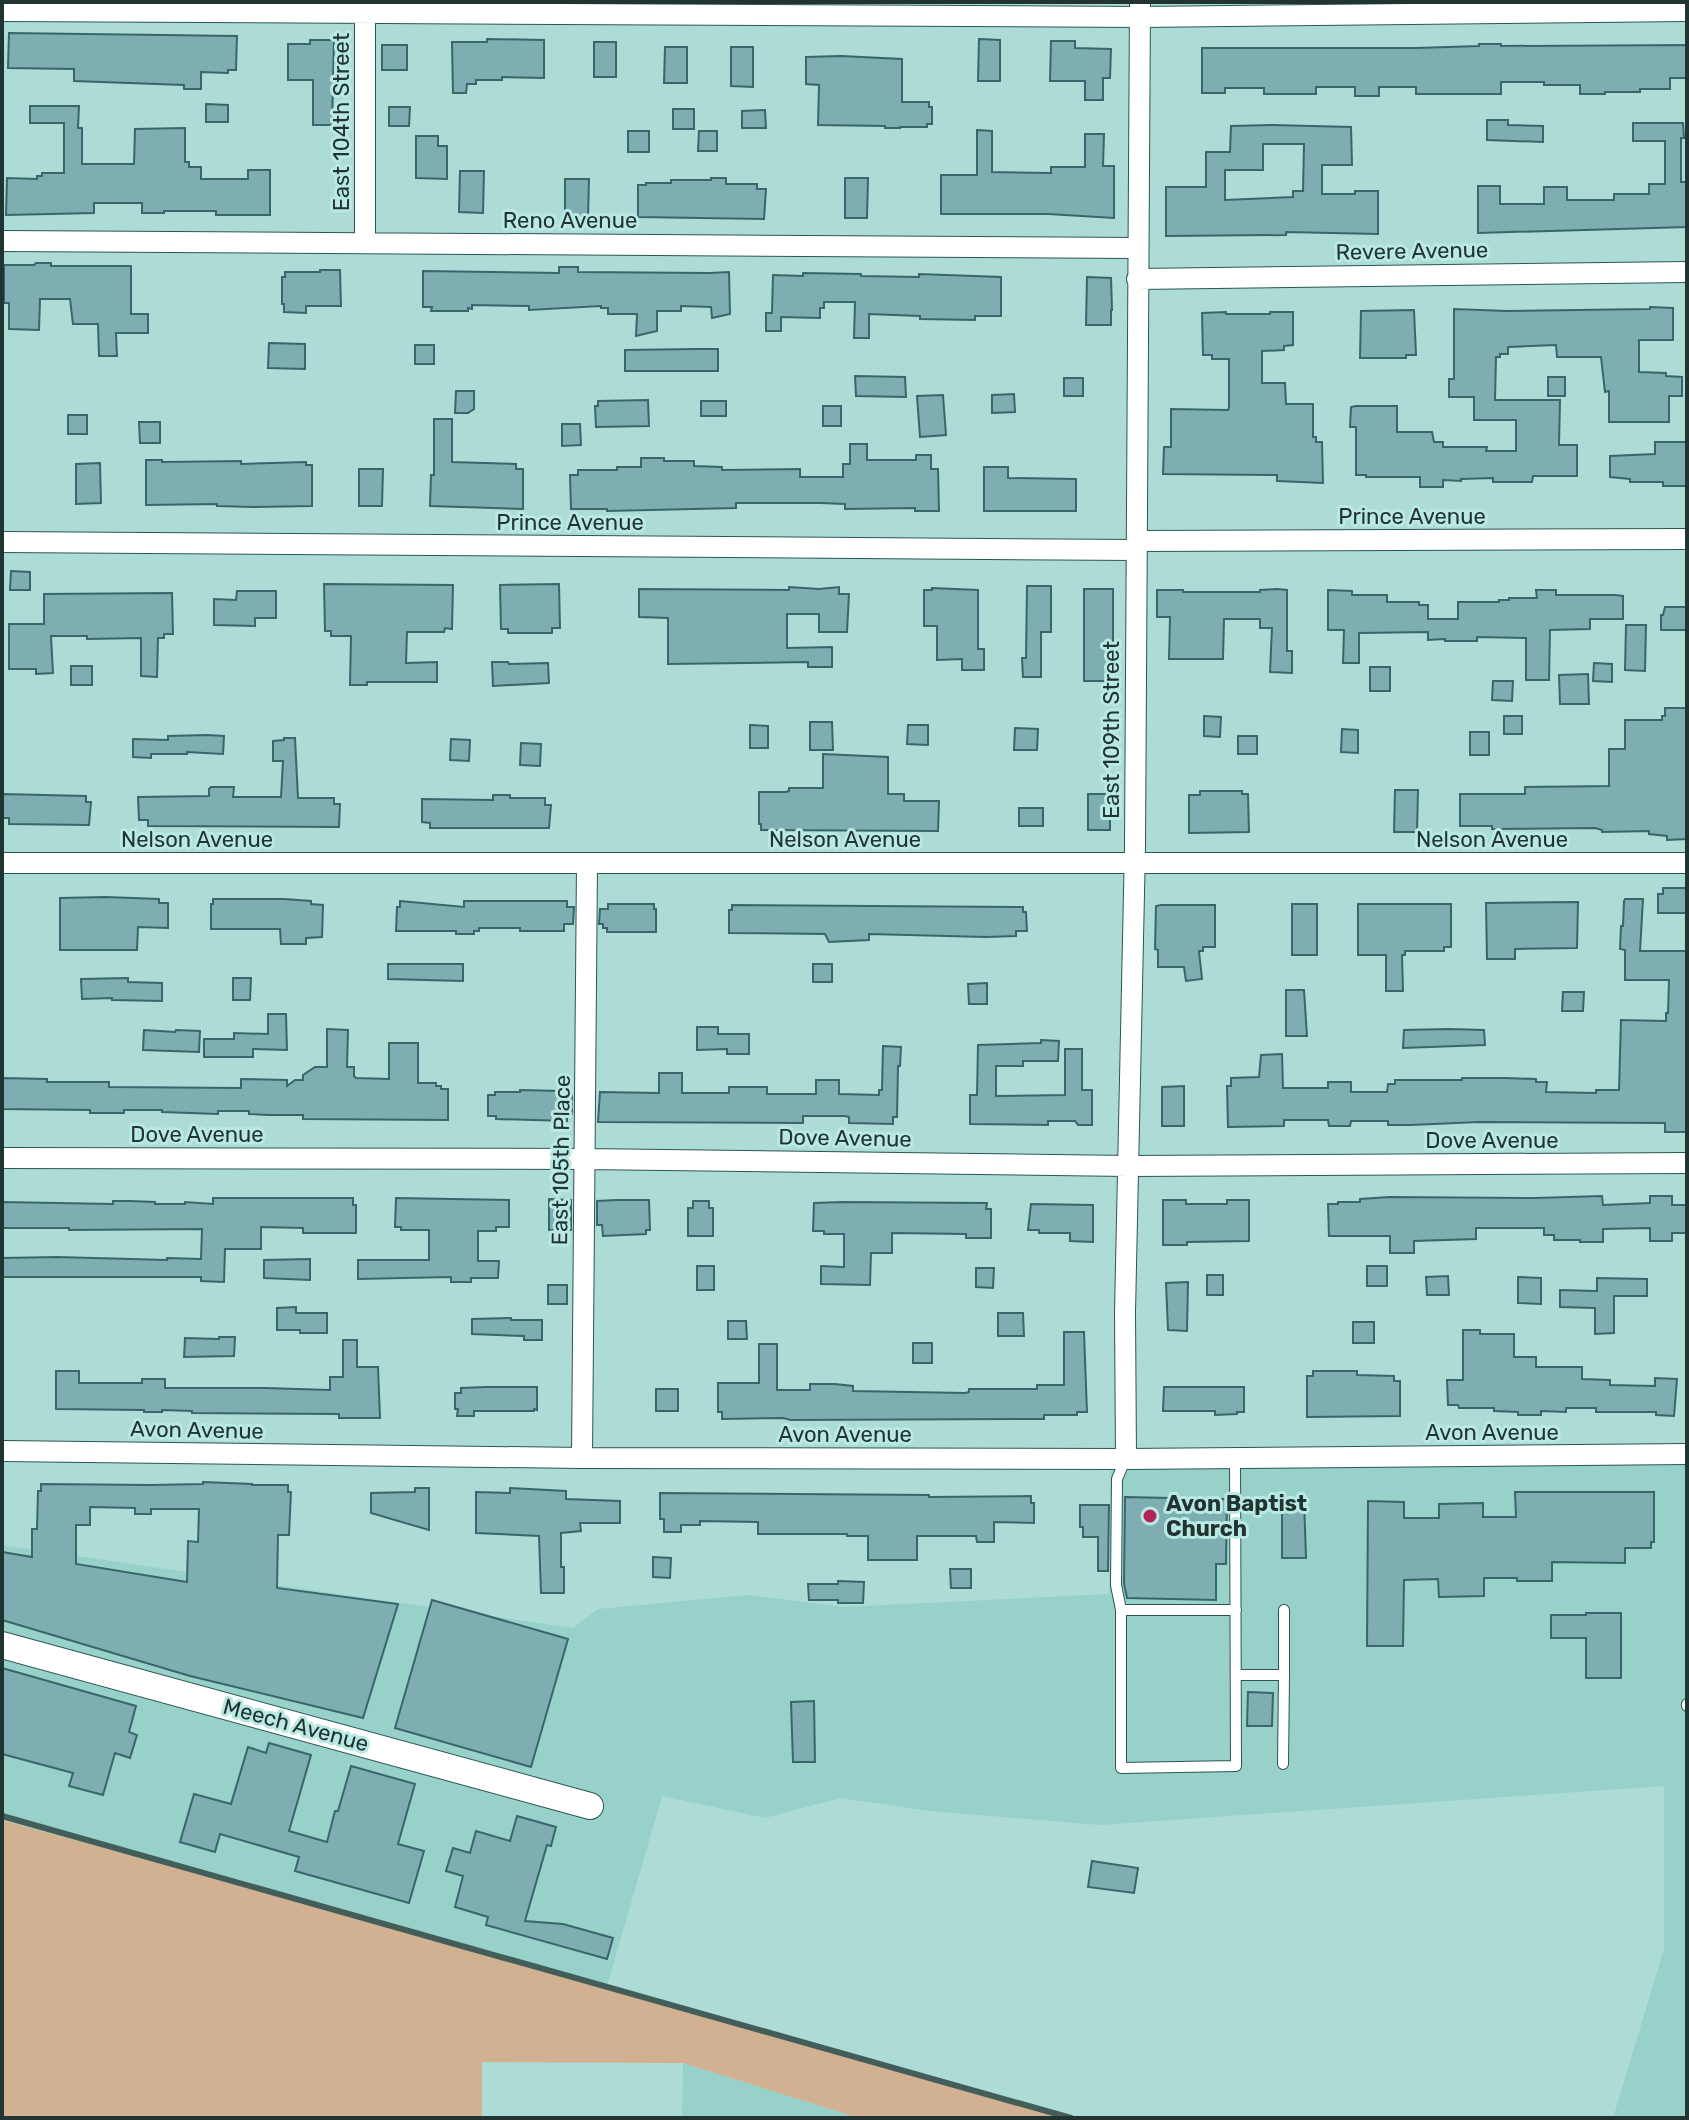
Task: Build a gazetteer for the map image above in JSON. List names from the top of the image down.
{
  "streets": {
    "street": [
      "East 104th Street",
      "Reno Avenue",
      "Revere Avenue",
      "Prince Avenue",
      "East 109th Street",
      "Nelson Avenue",
      "Dove Avenue",
      "East 105th Place",
      "Avon Avenue",
      "Meech Avenue"
    ]
  },
  "crossings": [
    ["East 104th Street", "Reno Avenue"],
    ["Reno Avenue", "East 109th Street"],
    ["Revere Avenue", "East 109th Street"],
    ["Prince Avenue", "East 109th Street"],
    ["East 109th Street", "Nelson Avenue"],
    ["East 109th Street", "Dove Avenue"],
    ["East 109th Street", "Avon Avenue"],
    ["Nelson Avenue", "East 105th Place"],
    ["Dove Avenue", "East 105th Place"],
    ["East 105th Place", "Avon Avenue"]
  ],
  "places": ["Avon Baptist Church"]
}
